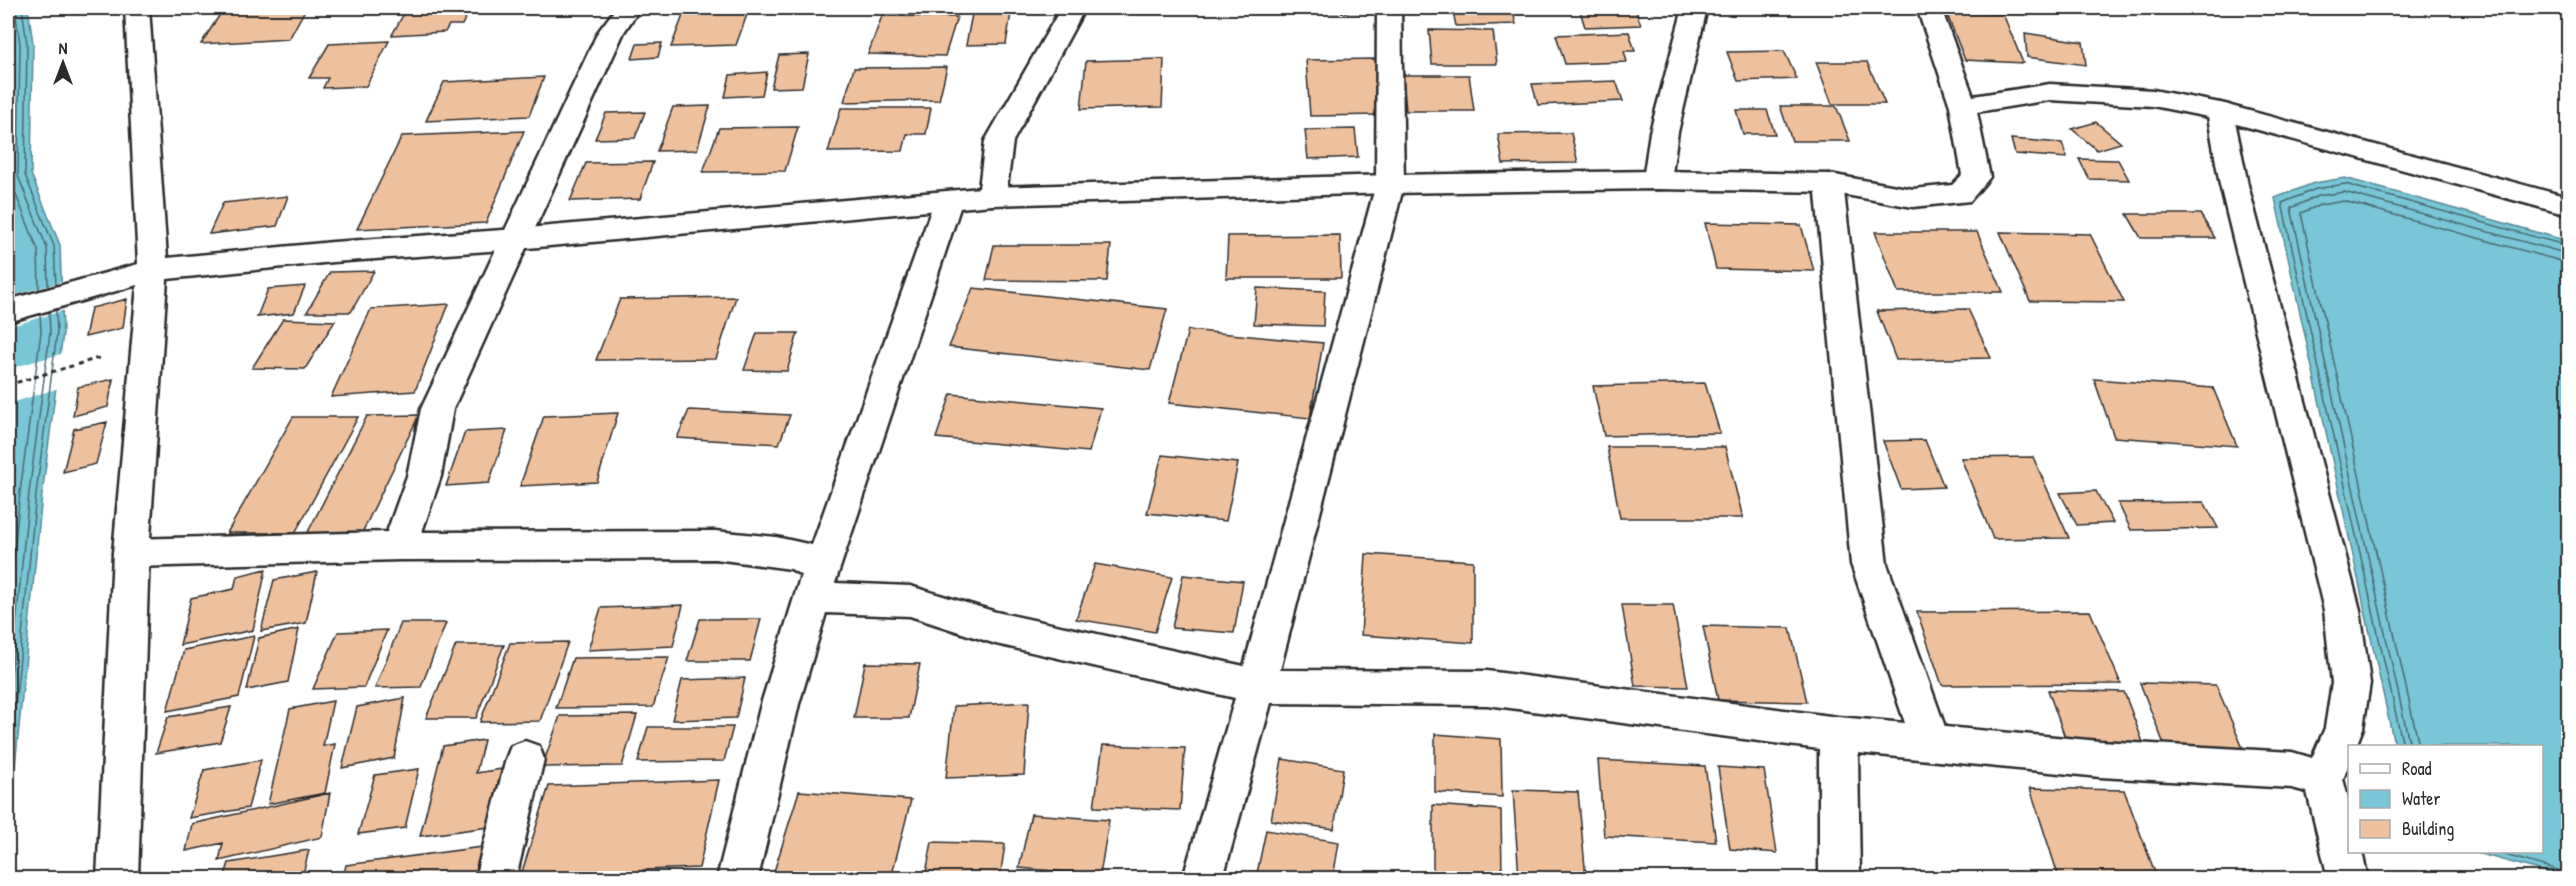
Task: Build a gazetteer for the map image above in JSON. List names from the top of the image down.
{
  "legend": ["Road", "Water", "Building"],
  "north": "top"
}
